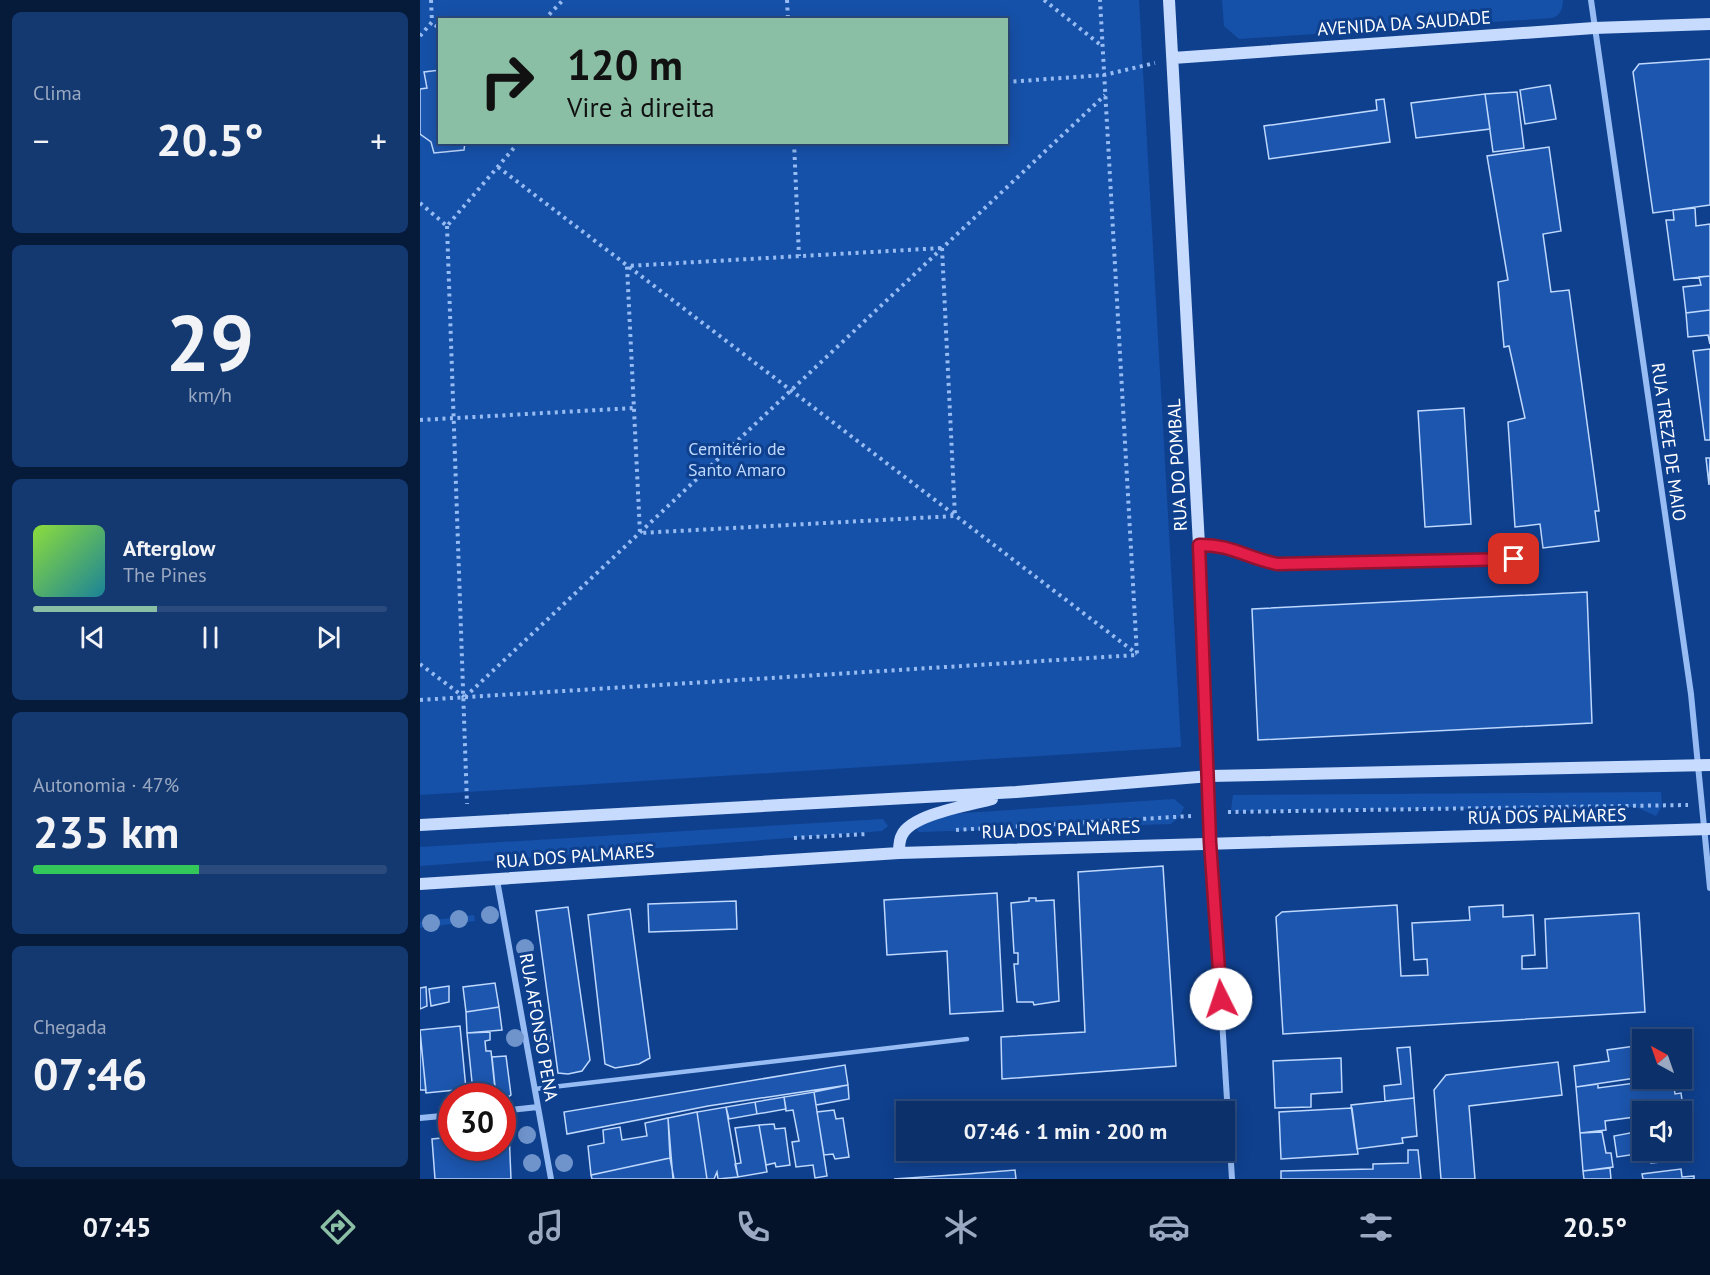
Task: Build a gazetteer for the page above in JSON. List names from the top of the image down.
{
  "streets": {
    "main road": ["AVENIDA DA SAUDADE", "RUA DO POMBAL", "RUA DOS PALMARES"],
    "street": ["RUA TREZE DE MAIO", "RUA AFONSO PENA"]
  },
  "crossings": [
    ["AVENIDA DA SAUDADE", "RUA TREZE DE MAIO"],
    ["AVENIDA DA SAUDADE", "RUA DO POMBAL"],
    ["RUA TREZE DE MAIO", "RUA DOS PALMARES"],
    ["RUA DO POMBAL", "RUA DOS PALMARES"],
    ["RUA DOS PALMARES", "RUA AFONSO PENA"]
  ],
  "parks": ["Cemitério de Santo Amaro"],
  "north": "top left",
  "page": {
    "tile": [
      "Clima",
      ["29", "km/h"],
      ["Autonomia · 47%", "235 km"],
      ["Chegada", "07:46"]
    ],
    "turn": ["120 m", "Vire à direita"],
    "heat": ["−", "20.5°", "+"],
    "song": ["Afterglow", "The Pines"],
    "limit": "30",
    "trip": "07:46 · 1 min · 200 m",
    "tabs": ["07:45", "20.5°"]
  }
}
